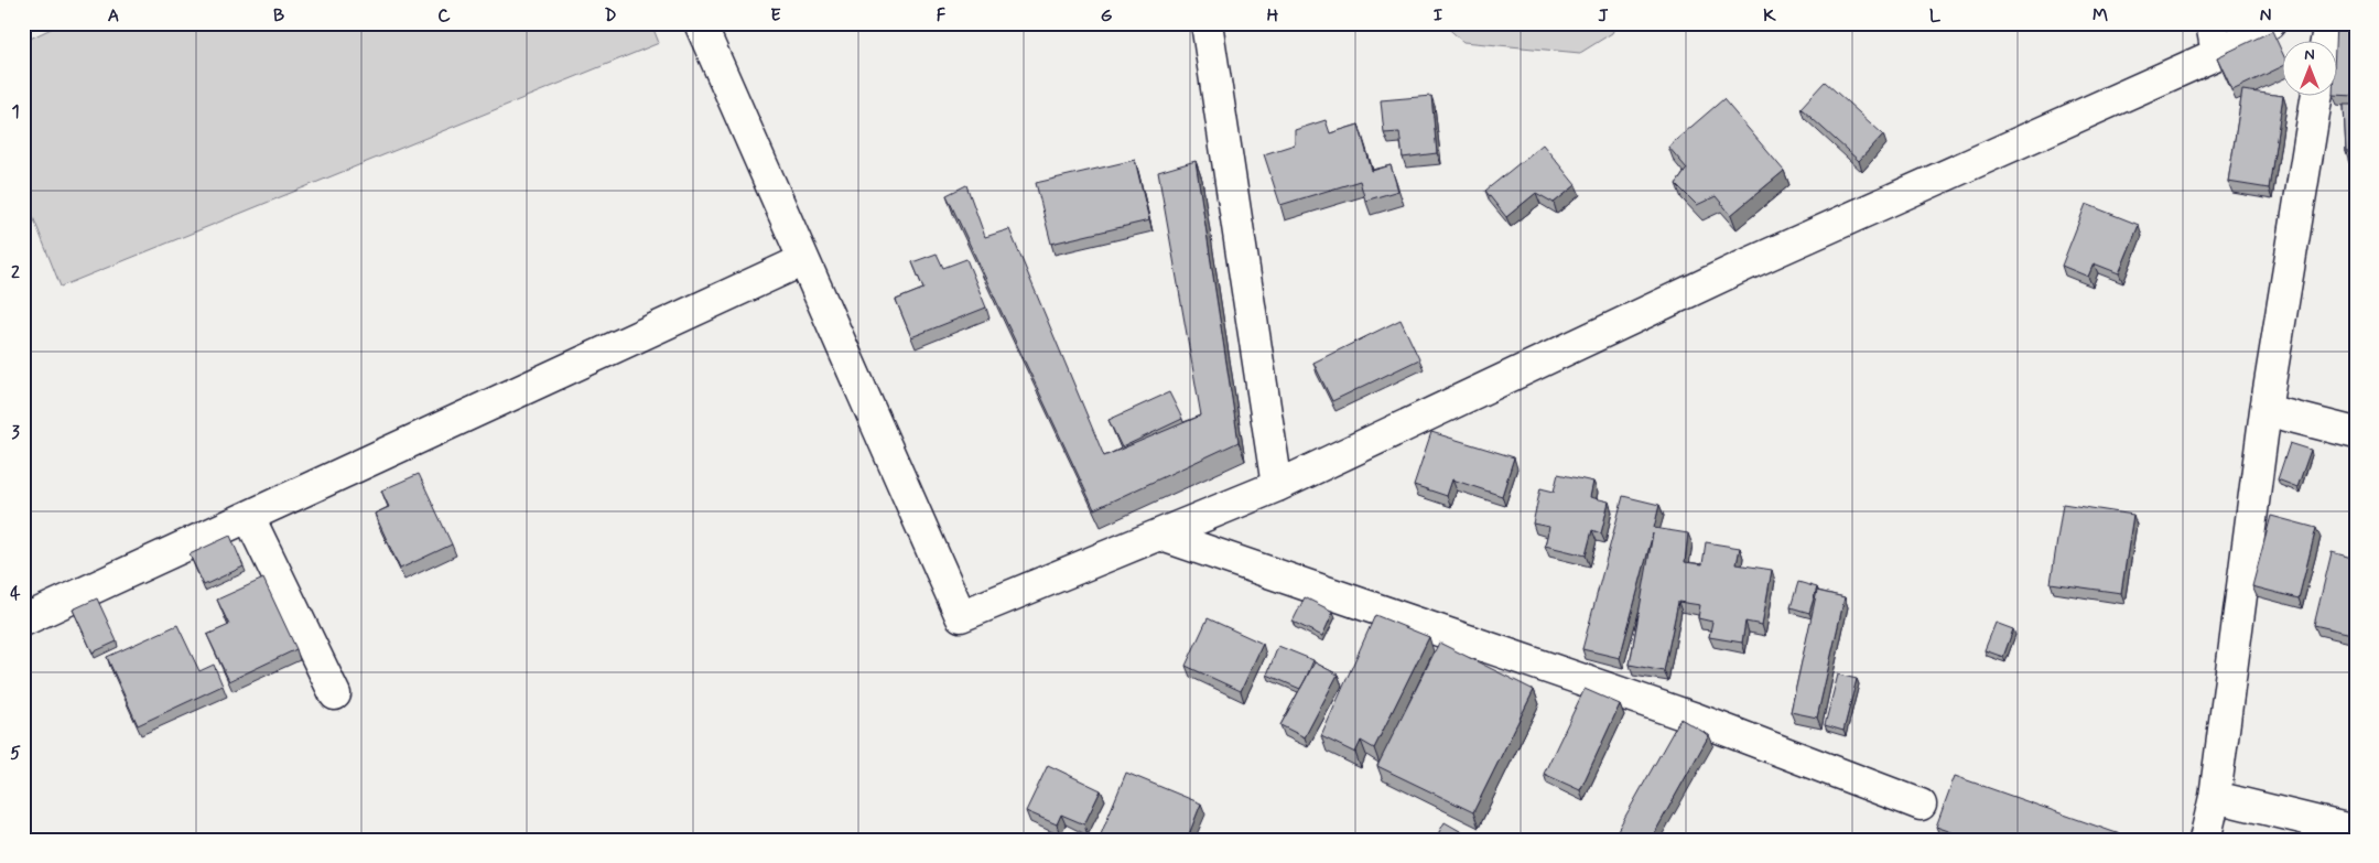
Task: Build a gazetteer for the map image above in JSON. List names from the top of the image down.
{
  "north": "top",
  "grid": {
    "columns": [
      "A",
      "B",
      "C",
      "D",
      "E",
      "F",
      "G",
      "H",
      "I",
      "J",
      "K",
      "L",
      "M",
      "N"
    ],
    "rows": [
      "1",
      "2",
      "3",
      "4",
      "5"
    ]
  }
}
